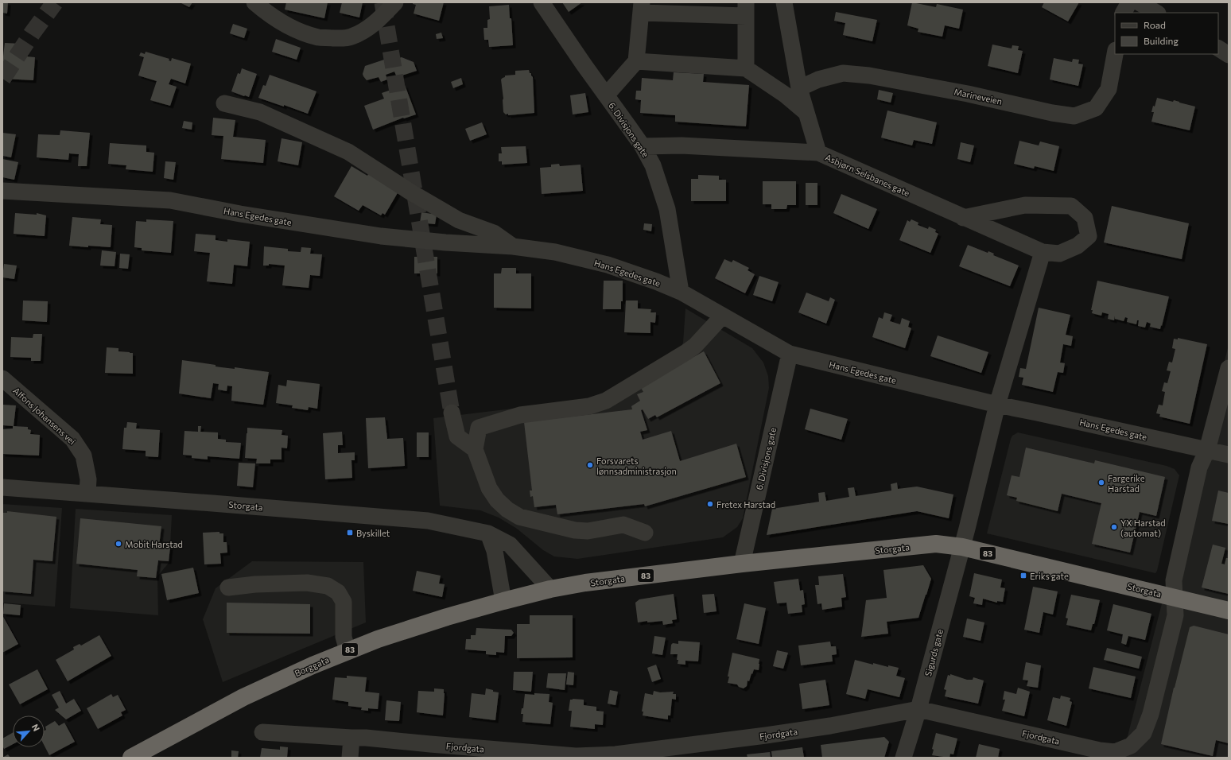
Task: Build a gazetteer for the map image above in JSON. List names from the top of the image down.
{
  "streets": {
    "highway": ["Storgata", "83", "Borggata"],
    "street": [
      "Marineveien",
      "6. Divisjons gate",
      "Asbjørn Selsbanes gate",
      "Hans Egedes gate",
      "Alfons Johansens vei",
      "Sigurds gate",
      "Fjordgata"
    ]
  },
  "crossings": [
    ["6. Divisjons gate", "Asbjørn Selsbanes gate"],
    ["6. Divisjons gate", "Hans Egedes gate"],
    ["6. Divisjons gate", "Storgata"],
    ["Asbjørn Selsbanes gate", "Sigurds gate"],
    ["Hans Egedes gate", "Sigurds gate"],
    ["Alfons Johansens vei", "Storgata"],
    ["Storgata", "Sigurds gate"],
    ["Storgata", "Borggata"],
    ["Storgata", "Fjordgata"],
    ["Sigurds gate", "Fjordgata"]
  ],
  "places": {
    "other": [
      "Forsvarets lønnsadministrasjon",
      "Fargerike Harstad",
      "Fretex Harstad",
      "YX Harstad (automat)",
      "Mobit Harstad"
    ],
    "transit": ["Byskillet", "Eriks gate"]
  },
  "legend": ["Road", "Building"],
  "north": "top right"
}
